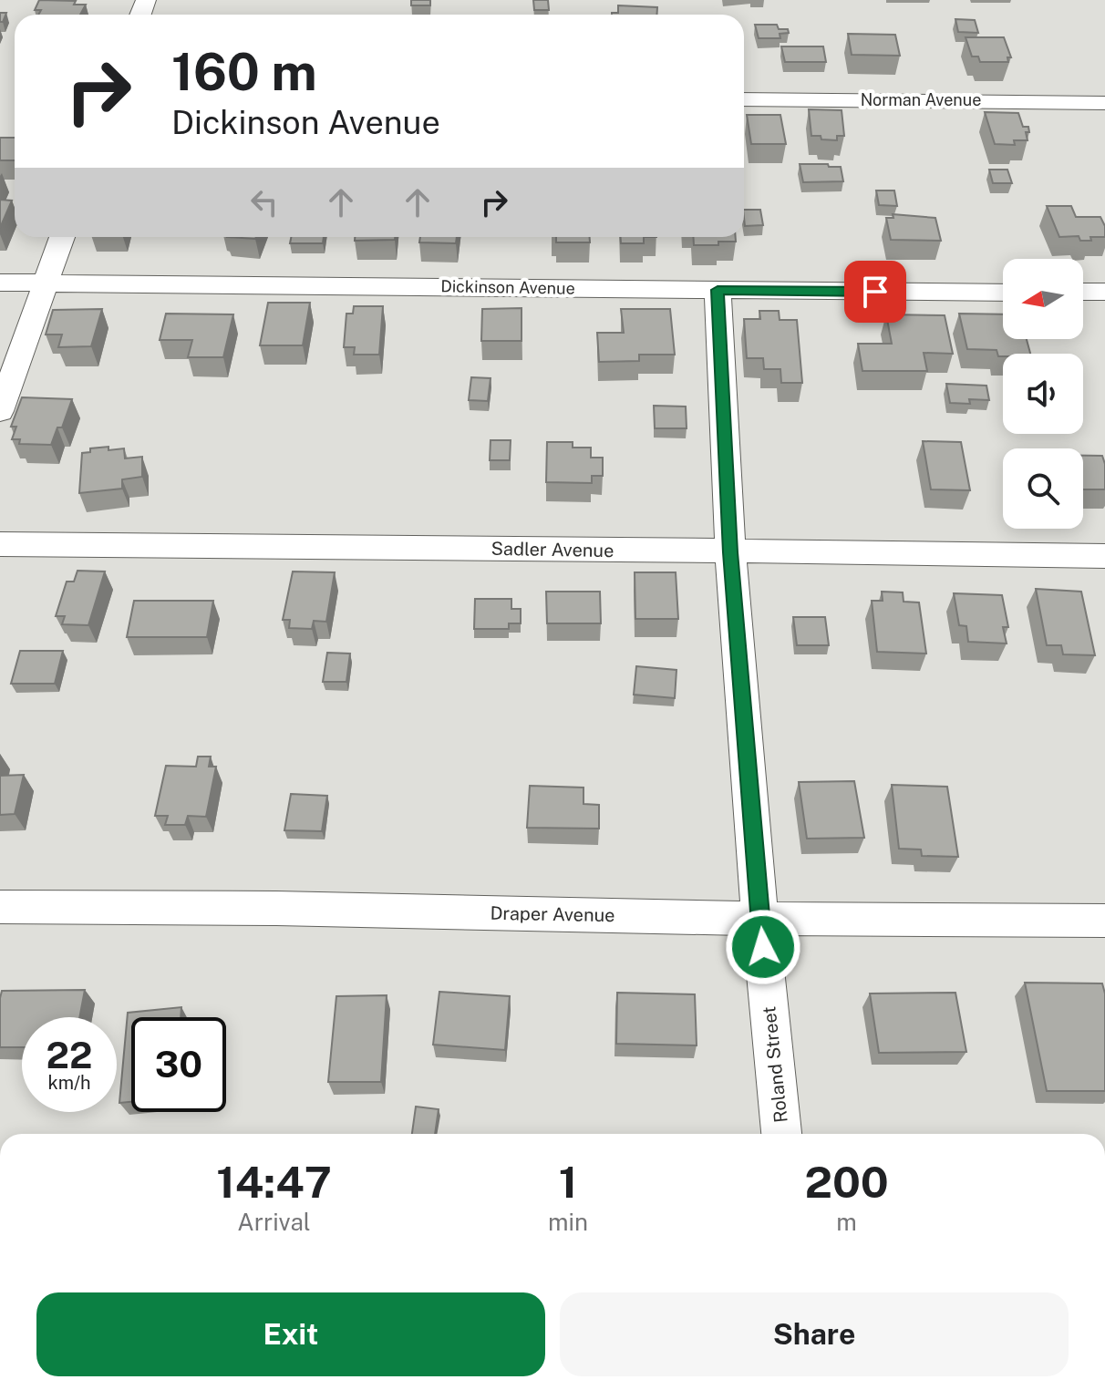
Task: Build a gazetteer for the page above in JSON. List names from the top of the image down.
{
  "streets": {
    "street": [
      "Norman Avenue",
      "Dickinson Avenue",
      "Sadler Avenue",
      "Draper Avenue",
      "Roland Street"
    ]
  },
  "crossings": [
    ["Dickinson Avenue", "Roland Street"],
    ["Sadler Avenue", "Roland Street"],
    ["Draper Avenue", "Roland Street"]
  ],
  "north": "left",
  "page": {
    "turn": ["160 m", "Dickinson Avenue"],
    "speed": "22 km/h",
    "limit": "30",
    "eta": [
      "14:47",
      "Arrival",
      "1",
      "min",
      "200",
      "m"
    ],
    "buttons": ["Exit", "Share"]
  }
}
